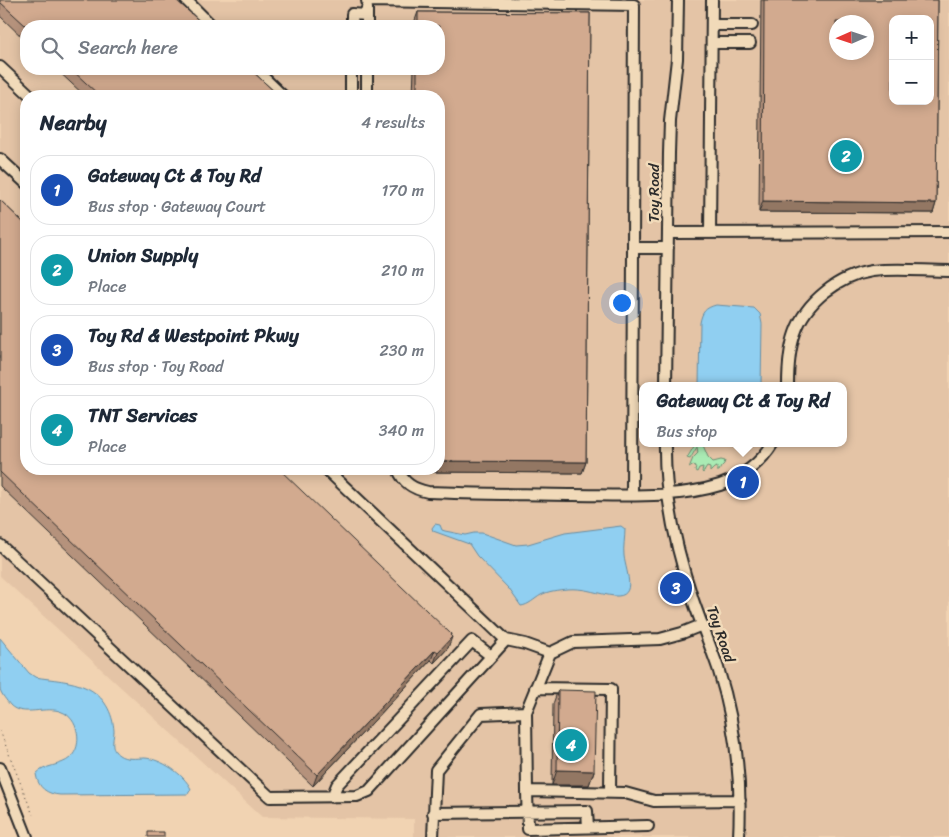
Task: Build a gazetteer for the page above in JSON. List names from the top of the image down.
{
  "streets": {
    "street": ["Toy Road"]
  },
  "north": "left",
  "page": {
    "map_buttons": ["+", "−"],
    "search": "Search here",
    "heading": ["Nearby", "4 results"],
    "pins": [
      "2",
      "1",
      "3",
      "4"
    ],
    "list": [
      {
        "mark": "1",
        "name": "Gateway Ct & Toy Rd",
        "note": "Bus stop · Gateway Court",
        "value": "170 m"
      },
      {
        "mark": "2",
        "name": "Union Supply",
        "note": "Place",
        "value": "210 m"
      },
      {
        "mark": "3",
        "name": "Toy Rd & Westpoint Pkwy",
        "note": "Bus stop · Toy Road",
        "value": "230 m"
      },
      {
        "mark": "4",
        "name": "TNT Services",
        "note": "Place",
        "value": "340 m"
      }
    ],
    "popup": ["Gateway Ct & Toy Rd", "Bus stop"]
  }
}
